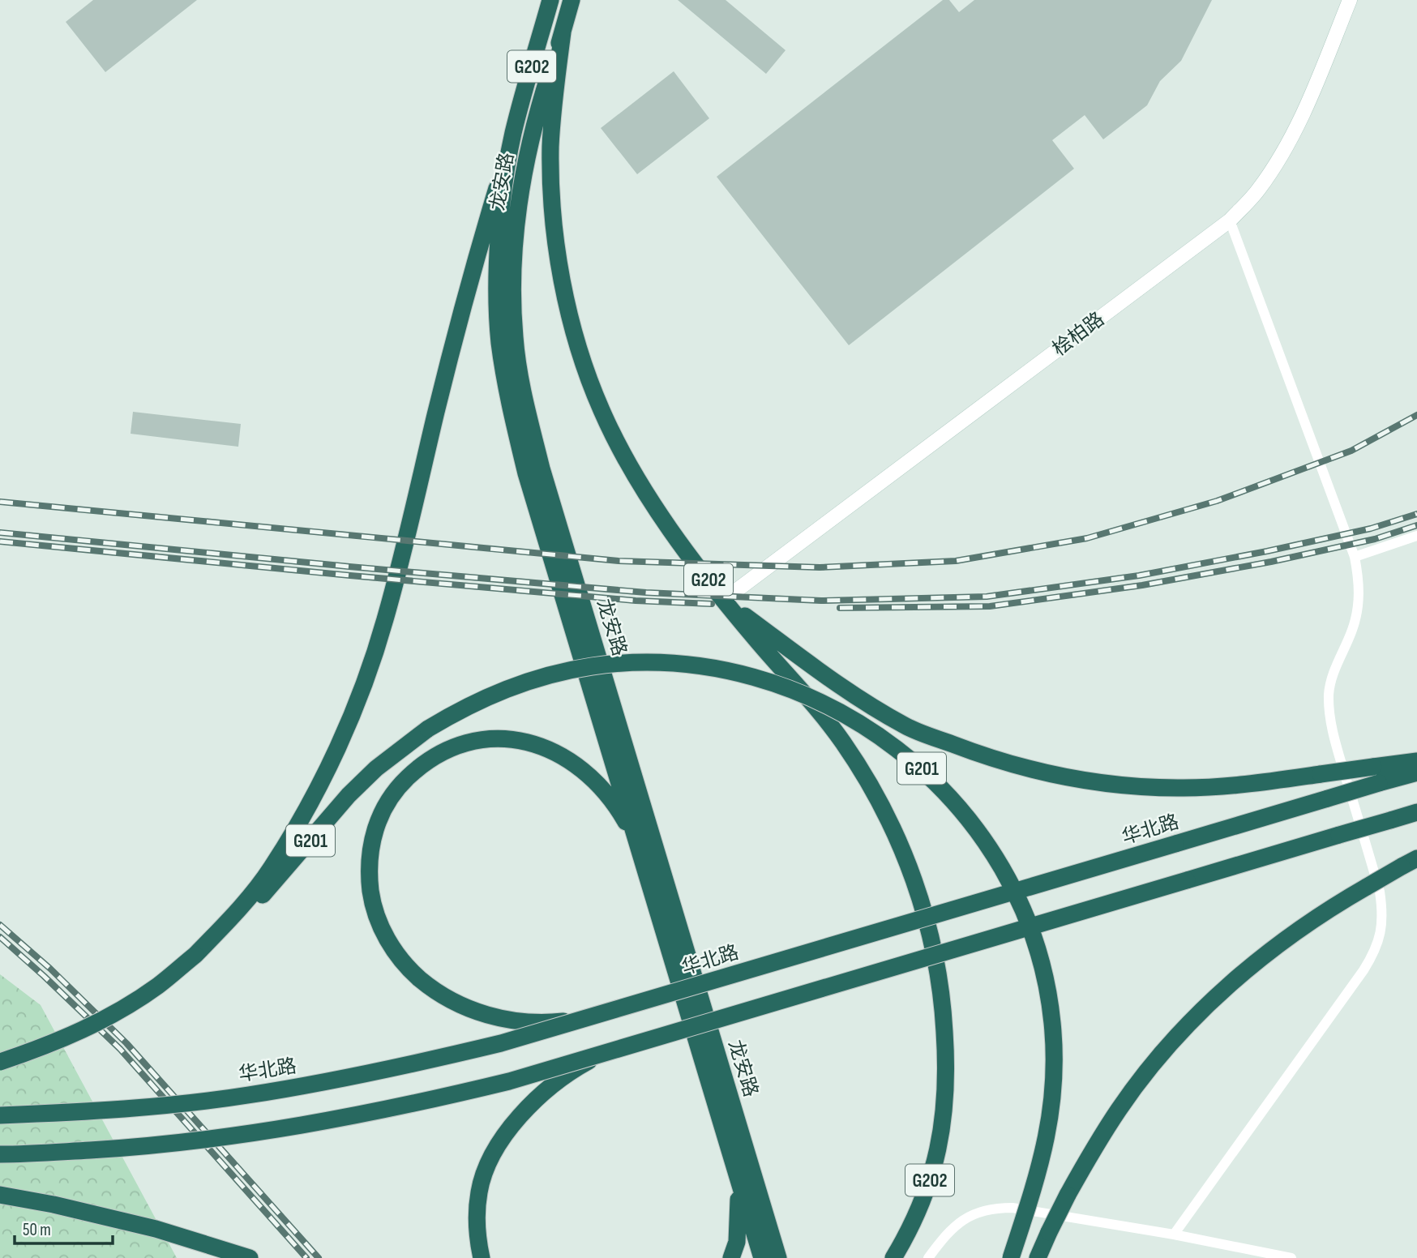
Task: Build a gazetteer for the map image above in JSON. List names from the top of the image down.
{
  "streets": {
    "highway": [
      "G202",
      "龙安路",
      "G201",
      "华北路"
    ],
    "street": ["桧柏路"]
  },
  "crossings": [
    ["G202", "龙安路"],
    ["G202", "桧柏路"],
    ["G202", "G201"]
  ],
  "scale_bar": "50 m"
}
